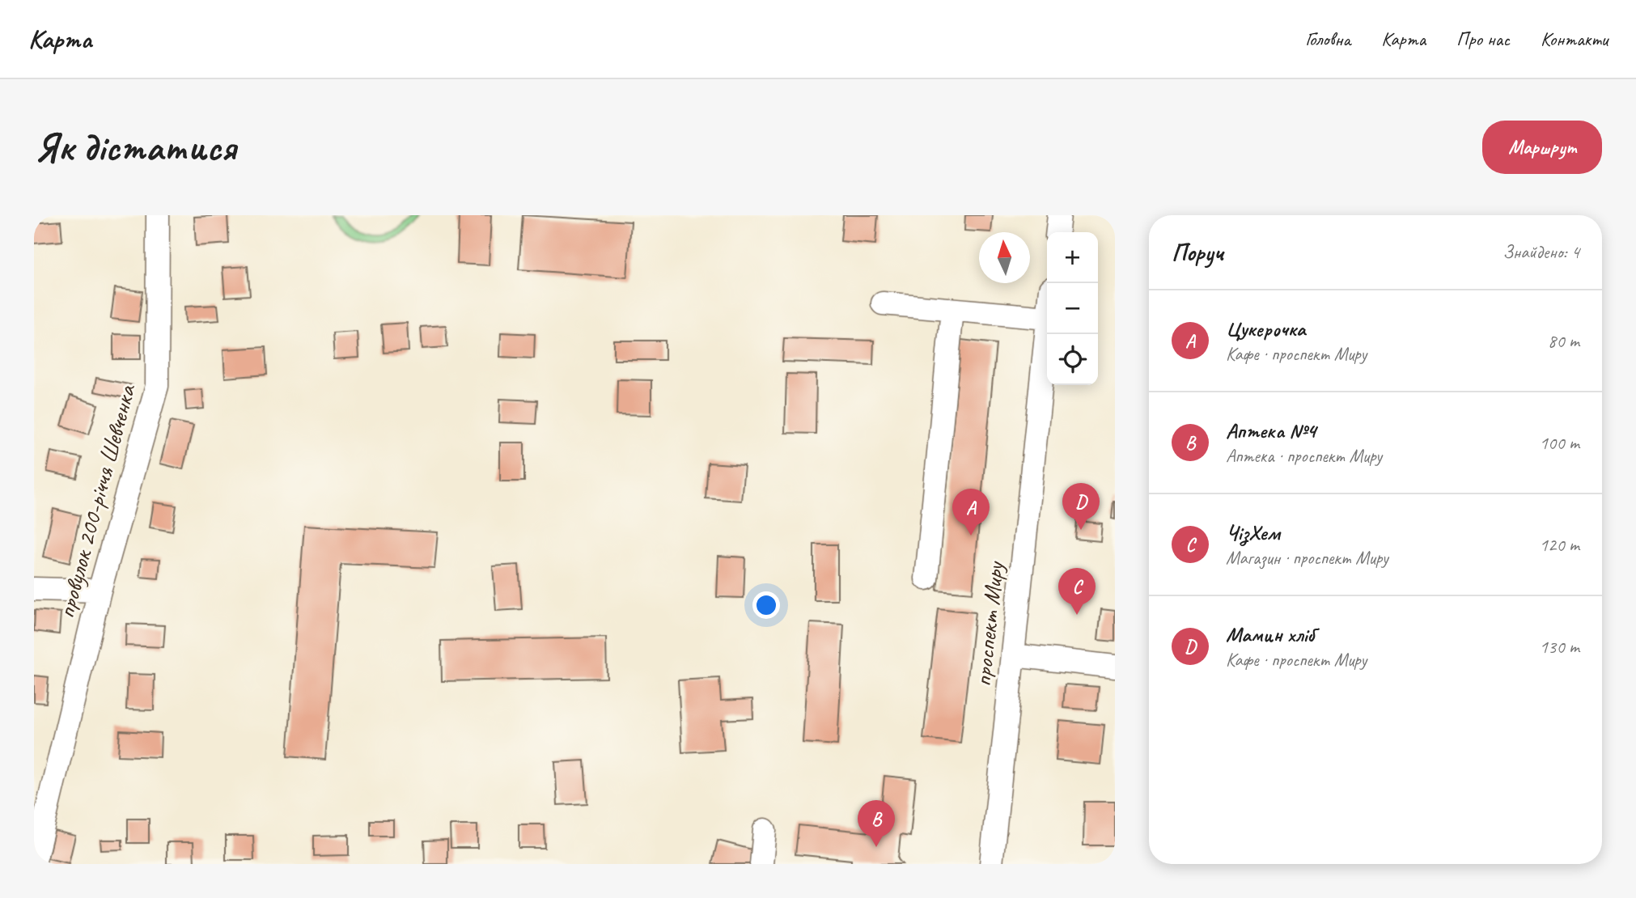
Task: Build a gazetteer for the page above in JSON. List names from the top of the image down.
{
  "streets": {
    "street": ["провулок 200-річчя Шевченка", "проспект Миру"]
  },
  "north": "top",
  "page": {
    "header": "Карта",
    "nav": [
      "Головна",
      "Карта",
      "Про нас",
      "Контакти"
    ],
    "buttons": "Маршрут",
    "title": "Як дістатися",
    "heading": ["Поруч", "Знайдено: 4"],
    "map_buttons": ["+", "−"],
    "list": [
      {
        "mark": "A",
        "name": "Цукерочка",
        "note": "Кафе · проспект Миру",
        "value": "80 m"
      },
      {
        "mark": "B",
        "name": "Аптека №4",
        "note": "Аптека · проспект Миру",
        "value": "100 m"
      },
      {
        "mark": "C",
        "name": "ЧізХем",
        "note": "Магазин · проспект Миру",
        "value": "120 m"
      },
      {
        "mark": "D",
        "name": "Мамин хліб",
        "note": "Кафе · проспект Миру",
        "value": "130 m"
      }
    ],
    "pins": [
      "D",
      "A",
      "C",
      "B"
    ]
  }
}
